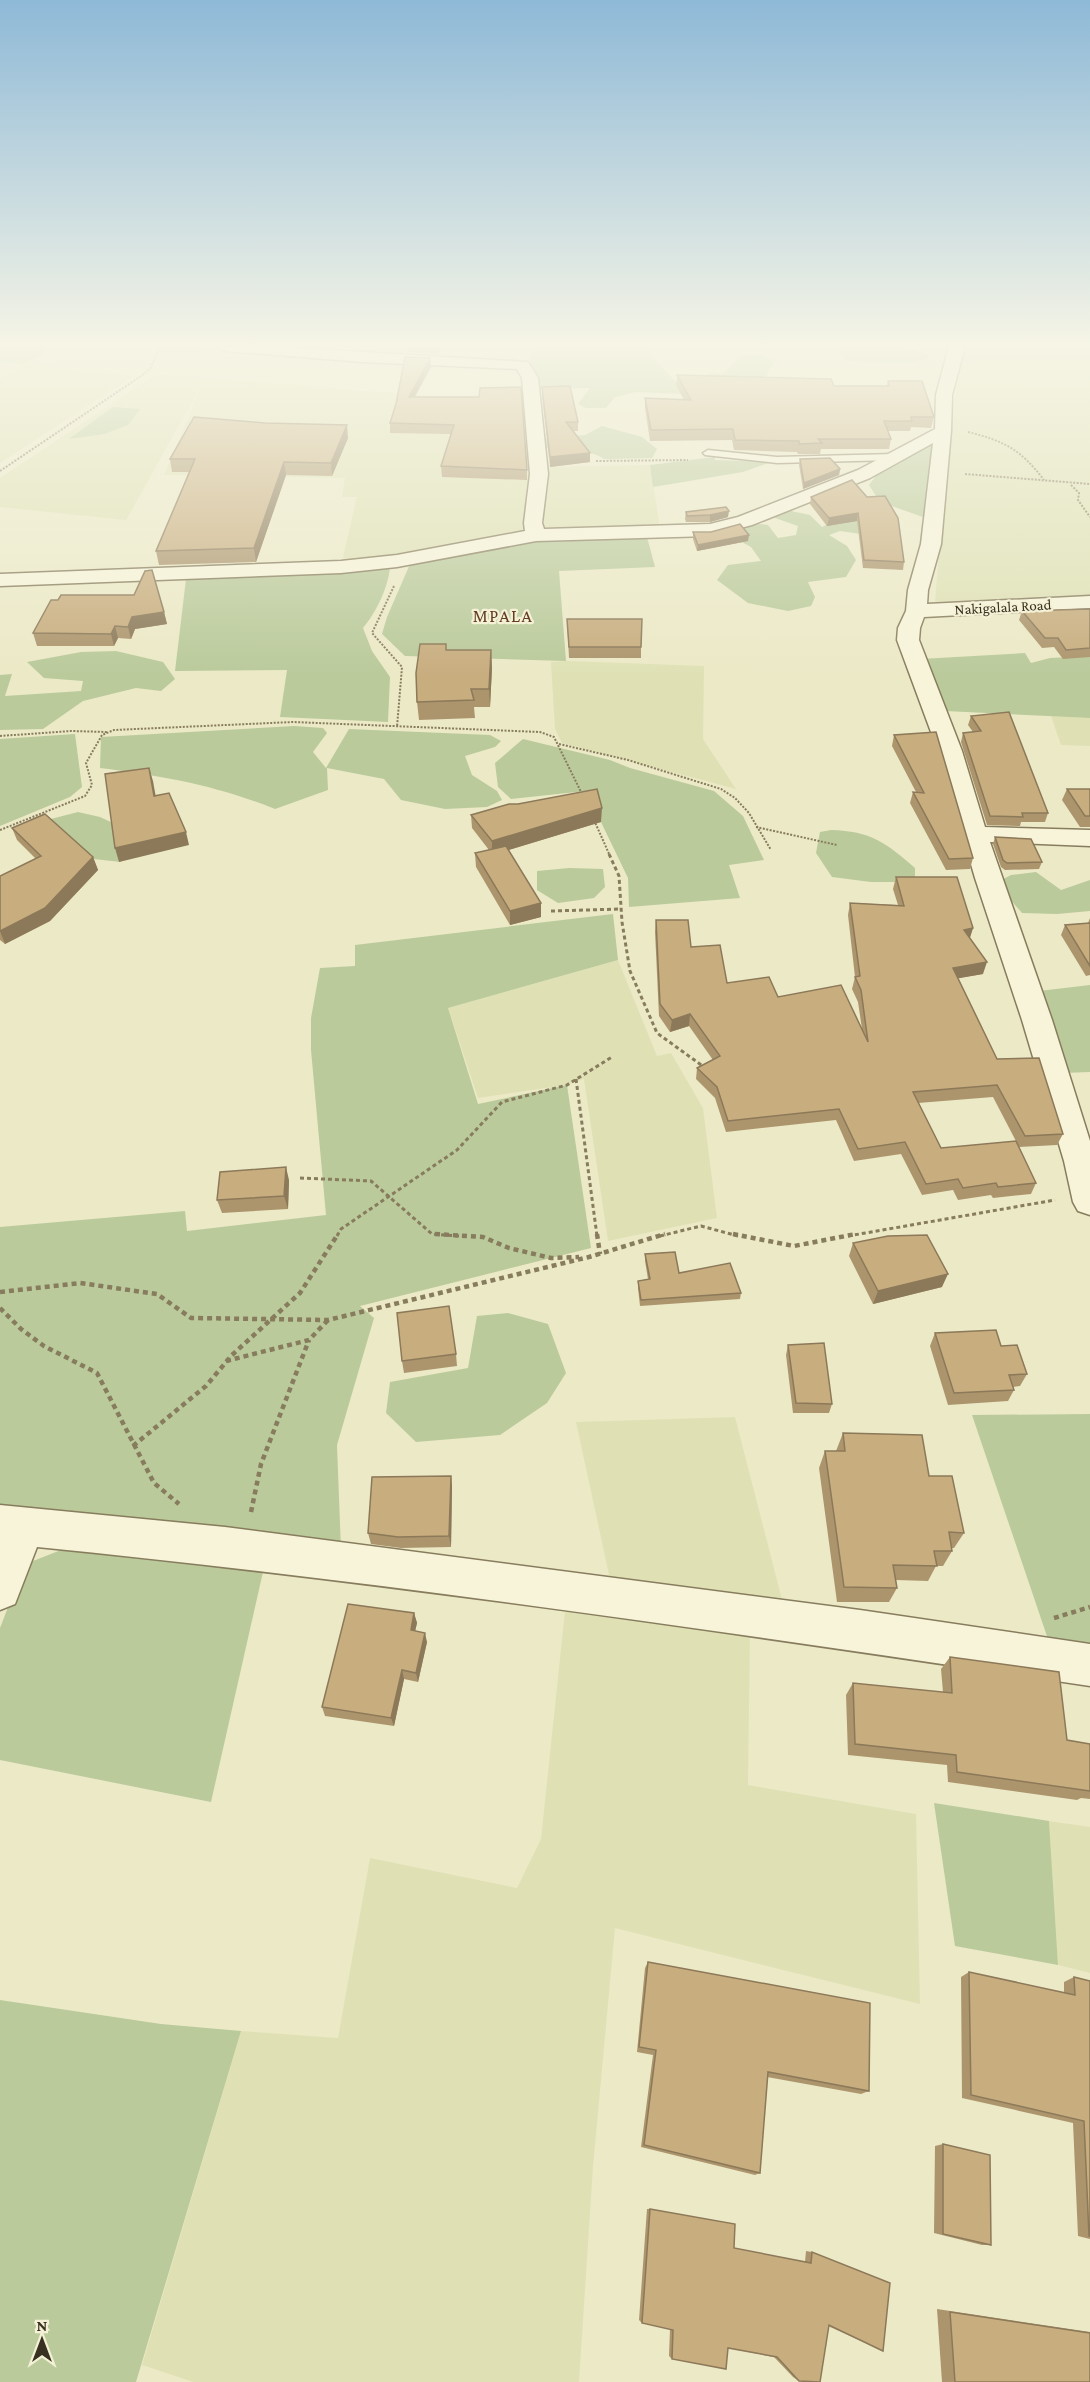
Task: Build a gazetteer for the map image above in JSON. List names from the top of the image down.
{
  "streets": {
    "street": ["Nakigalala Road"]
  },
  "districts": ["MPALA"],
  "north": "top"
}
